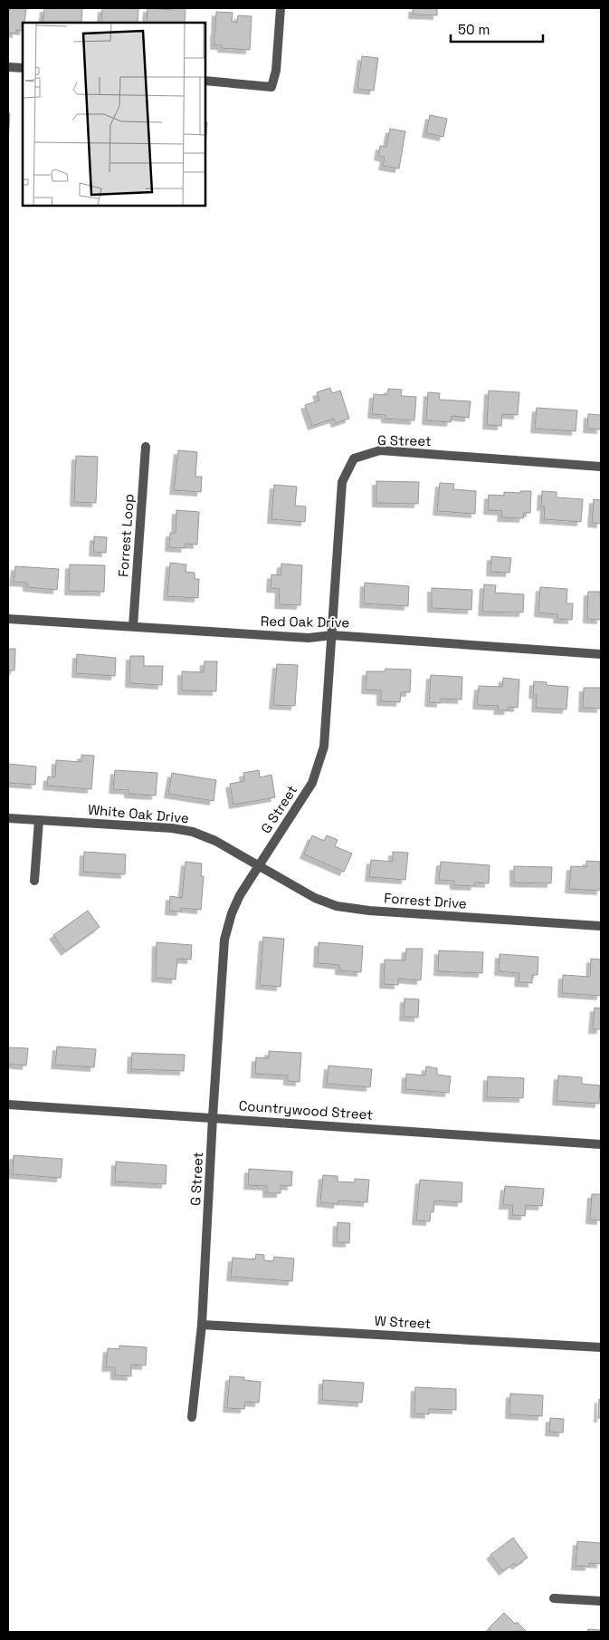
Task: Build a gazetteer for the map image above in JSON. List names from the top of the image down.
{
  "streets": {
    "street": [
      "G Street",
      "Forrest Loop",
      "Red Oak Drive",
      "White Oak Drive",
      "Forrest Drive",
      "Countrywood Street",
      "W Street"
    ]
  },
  "crossings": [
    ["G Street", "Red Oak Drive"],
    ["G Street", "White Oak Drive"],
    ["G Street", "Forrest Drive"],
    ["G Street", "Countrywood Street"],
    ["G Street", "W Street"],
    ["Forrest Loop", "Red Oak Drive"],
    ["White Oak Drive", "Forrest Drive"]
  ],
  "scale_bar": "50 m"
}
